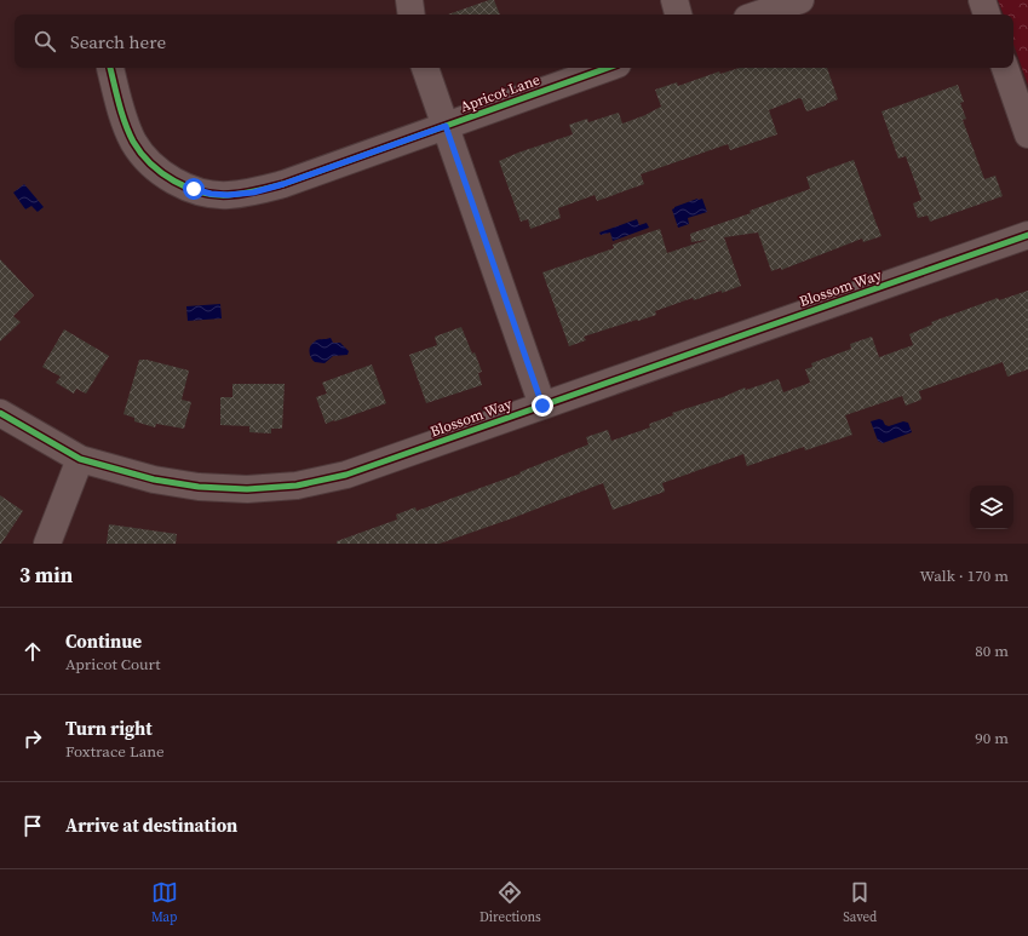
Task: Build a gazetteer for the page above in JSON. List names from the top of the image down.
{
  "streets": {
    "street": ["Apricot Lane", "Blossom Way"]
  },
  "page": {
    "search": "Search here",
    "heading": ["3 min", "Walk · 170 m"],
    "list": [
      ["Continue", "Apricot Court", "80 m"],
      ["Turn right", "Foxtrace Lane", "90 m"],
      "Arrive at destination"
    ],
    "nav": ["Map", "Directions", "Saved"]
  }
}
